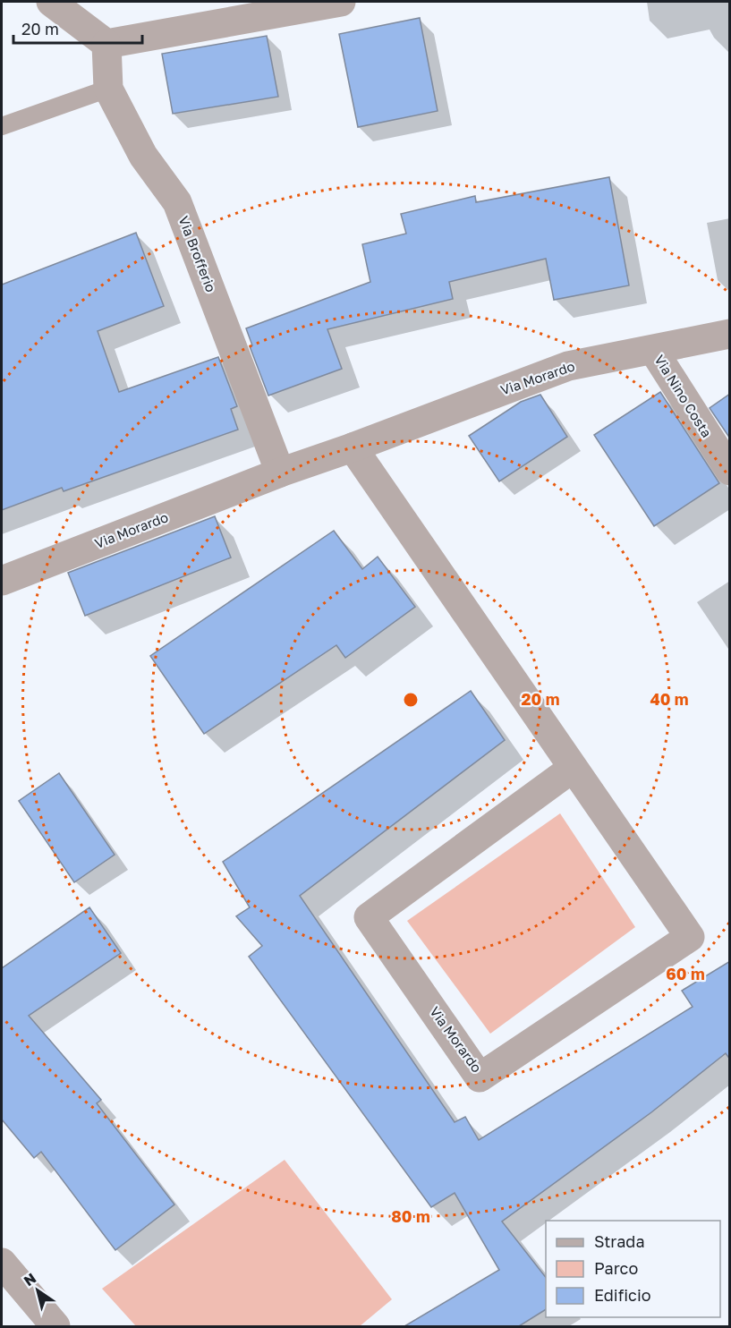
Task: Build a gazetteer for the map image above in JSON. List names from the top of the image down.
{
  "streets": {
    "street": ["Via Brofferio", "Via Morardo", "Via Nino Costa"]
  },
  "crossings": [
    ["Via Brofferio", "Via Morardo"],
    ["Via Morardo", "Via Nino Costa"]
  ],
  "legend": ["Strada", "Parco", "Edificio"],
  "scale_bar": "20 m",
  "north": "top left",
  "rings": [
    "20 m",
    "40 m",
    "60 m",
    "80 m"
  ]
}
